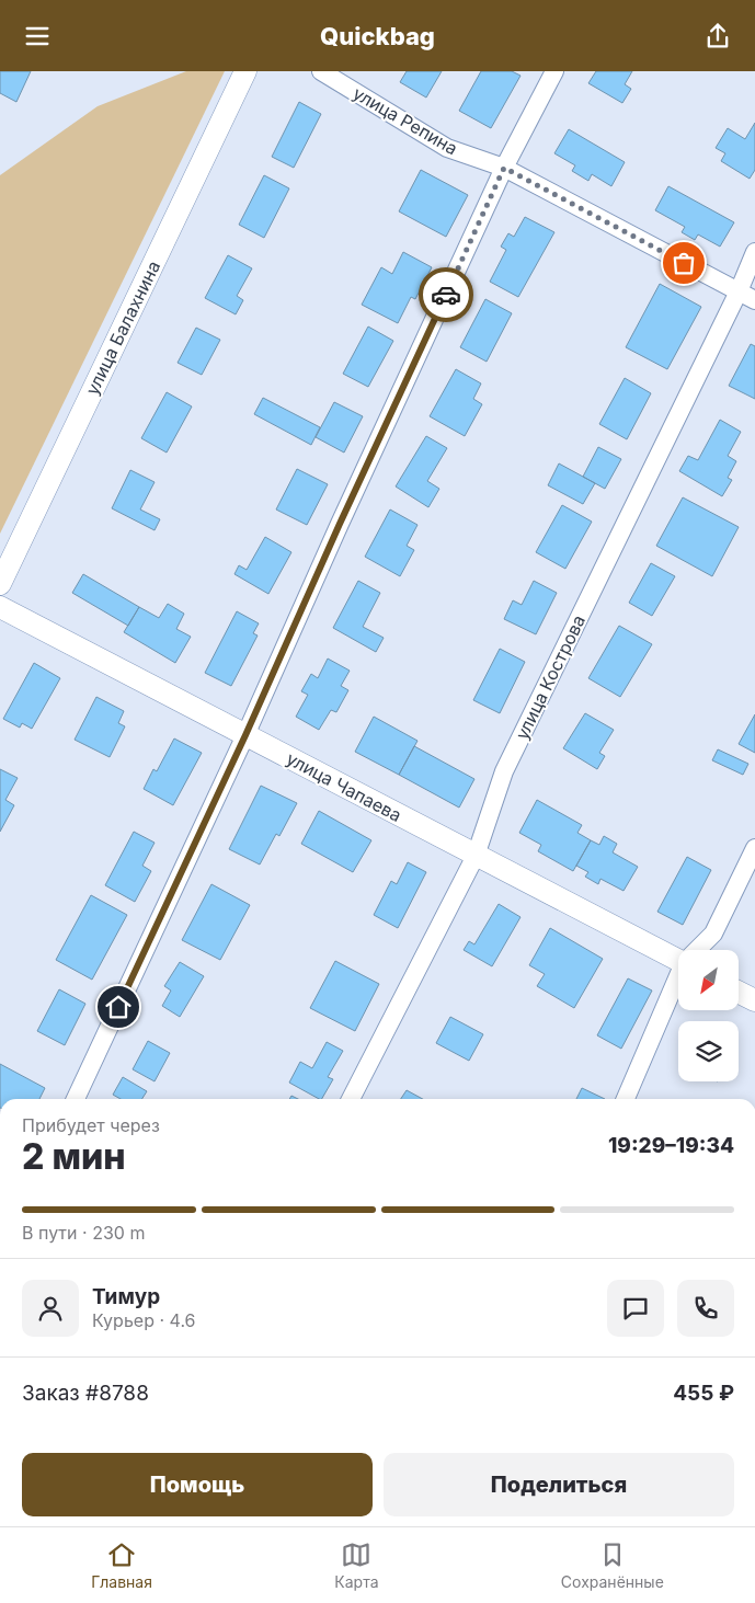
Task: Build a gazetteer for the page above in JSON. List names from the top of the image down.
{
  "streets": {
    "street": [
      "улица Репина",
      "улица Балахнина",
      "улица Кострова",
      "улица Чапаева"
    ]
  },
  "crossings": [
    ["улица Репина", "улица Кострова"],
    ["улица Кострова", "улица Чапаева"]
  ],
  "north": "bottom left",
  "page": {
    "header": "Quickbag",
    "heading": ["2 мин", "Прибудет через", "19:29–19:34"],
    "panel": [
      "Тимур",
      "Курьер · 4.6",
      "Заказ #8788",
      "455 ₽"
    ],
    "bar": "В пути · 230 m",
    "buttons": ["Помощь", "Поделиться"],
    "tabs": ["Главная", "Карта", "Сохранённые"]
  }
}
